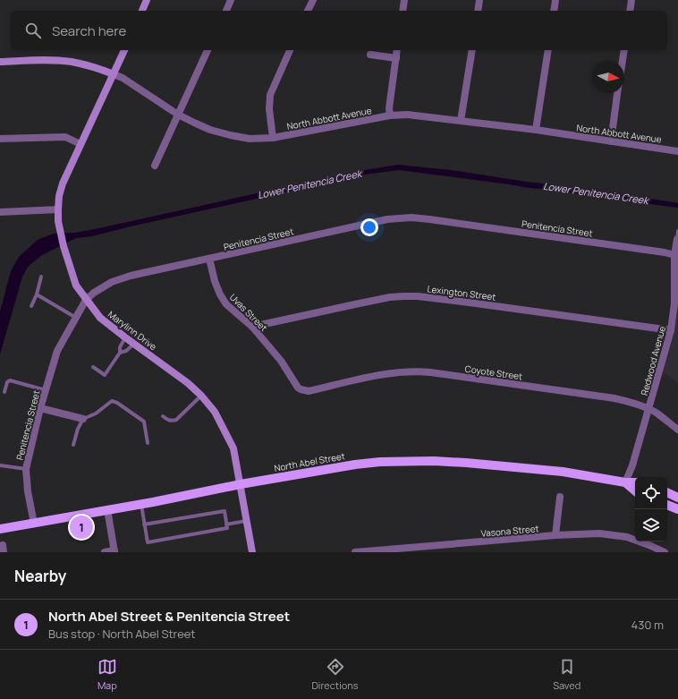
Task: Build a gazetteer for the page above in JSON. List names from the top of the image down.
{
  "streets": {
    "main road": ["North Abel Street"],
    "street": [
      "North Abbott Avenue",
      "Penitencia Street",
      "Lexington Street",
      "Uvas Street",
      "Marylinn Drive",
      "Redwood Avenue",
      "Coyote Street",
      "Vasona Street"
    ]
  },
  "crossings": [
    ["North Abbott Avenue", "Marylinn Drive"],
    ["Penitencia Street", "Uvas Street"],
    ["Penitencia Street", "Marylinn Drive"],
    ["Penitencia Street", "Redwood Avenue"],
    ["Penitencia Street", "North Abel Street"],
    ["Lexington Street", "Uvas Street"],
    ["Lexington Street", "Redwood Avenue"],
    ["Uvas Street", "Coyote Street"],
    ["Marylinn Drive", "North Abel Street"],
    ["Redwood Avenue", "Coyote Street"],
    ["Redwood Avenue", "North Abel Street"]
  ],
  "water": ["Lower Penitencia Creek"],
  "north": "right",
  "page": {
    "search": "Search here",
    "pins": "1",
    "heading": "Nearby",
    "list": [
      {
        "mark": "1",
        "name": "North Abel Street & Penitencia Street",
        "note": "Bus stop · North Abel Street",
        "value": "430 m"
      }
    ],
    "nav": ["Map", "Directions", "Saved"]
  }
}
